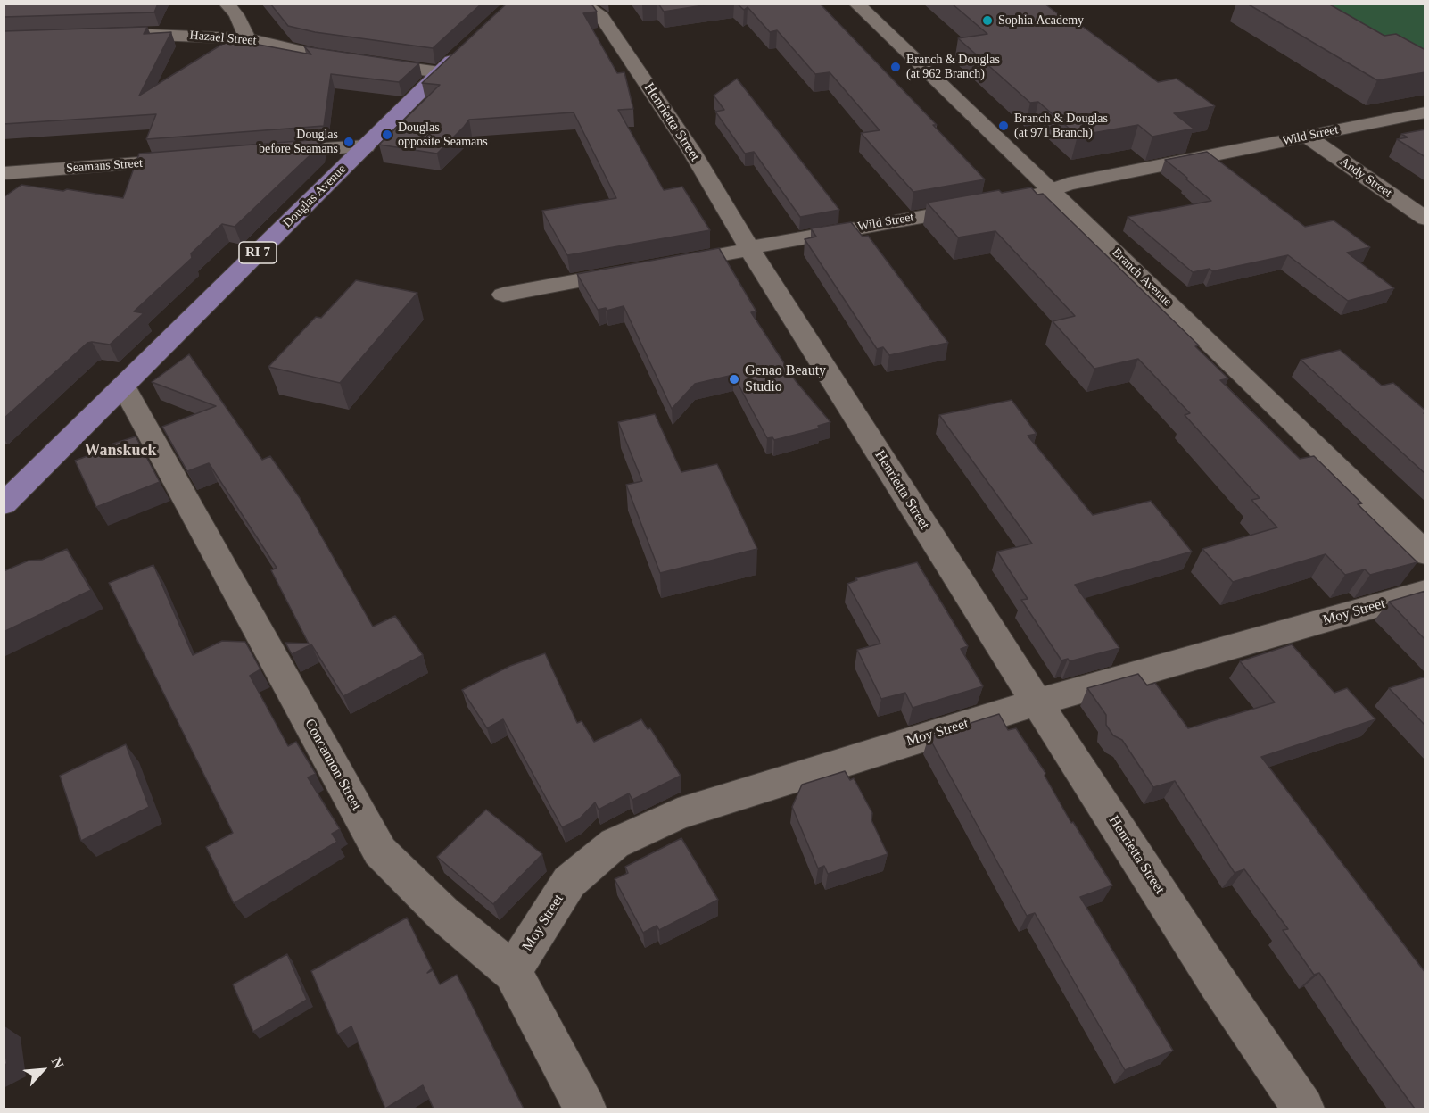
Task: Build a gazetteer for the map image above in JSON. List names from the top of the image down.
{
  "streets": {
    "main road": ["Douglas Avenue", "RI 7"],
    "street": [
      "Hazael Street",
      "Henrietta Street",
      "Wild Street",
      "Seamans Street",
      "Andy Street",
      "Branch Avenue",
      "Moy Street",
      "Concannon Street"
    ]
  },
  "crossings": [
    ["Hazael Street", "Douglas Avenue"],
    ["Henrietta Street", "Wild Street"],
    ["Henrietta Street", "Moy Street"],
    ["Wild Street", "Andy Street"],
    ["Wild Street", "Branch Avenue"],
    ["Douglas Avenue", "Concannon Street"],
    ["Moy Street", "Concannon Street"]
  ],
  "districts": ["Wanskuck"],
  "places": [
    "Sophia Academy",
    "Branch & Douglas (at 962 Branch)",
    "Branch & Douglas (at 971 Branch)",
    "Douglas opposite Seamans",
    "Douglas before Seamans",
    "Genao Beauty Studio"
  ],
  "north": "top right"
}
